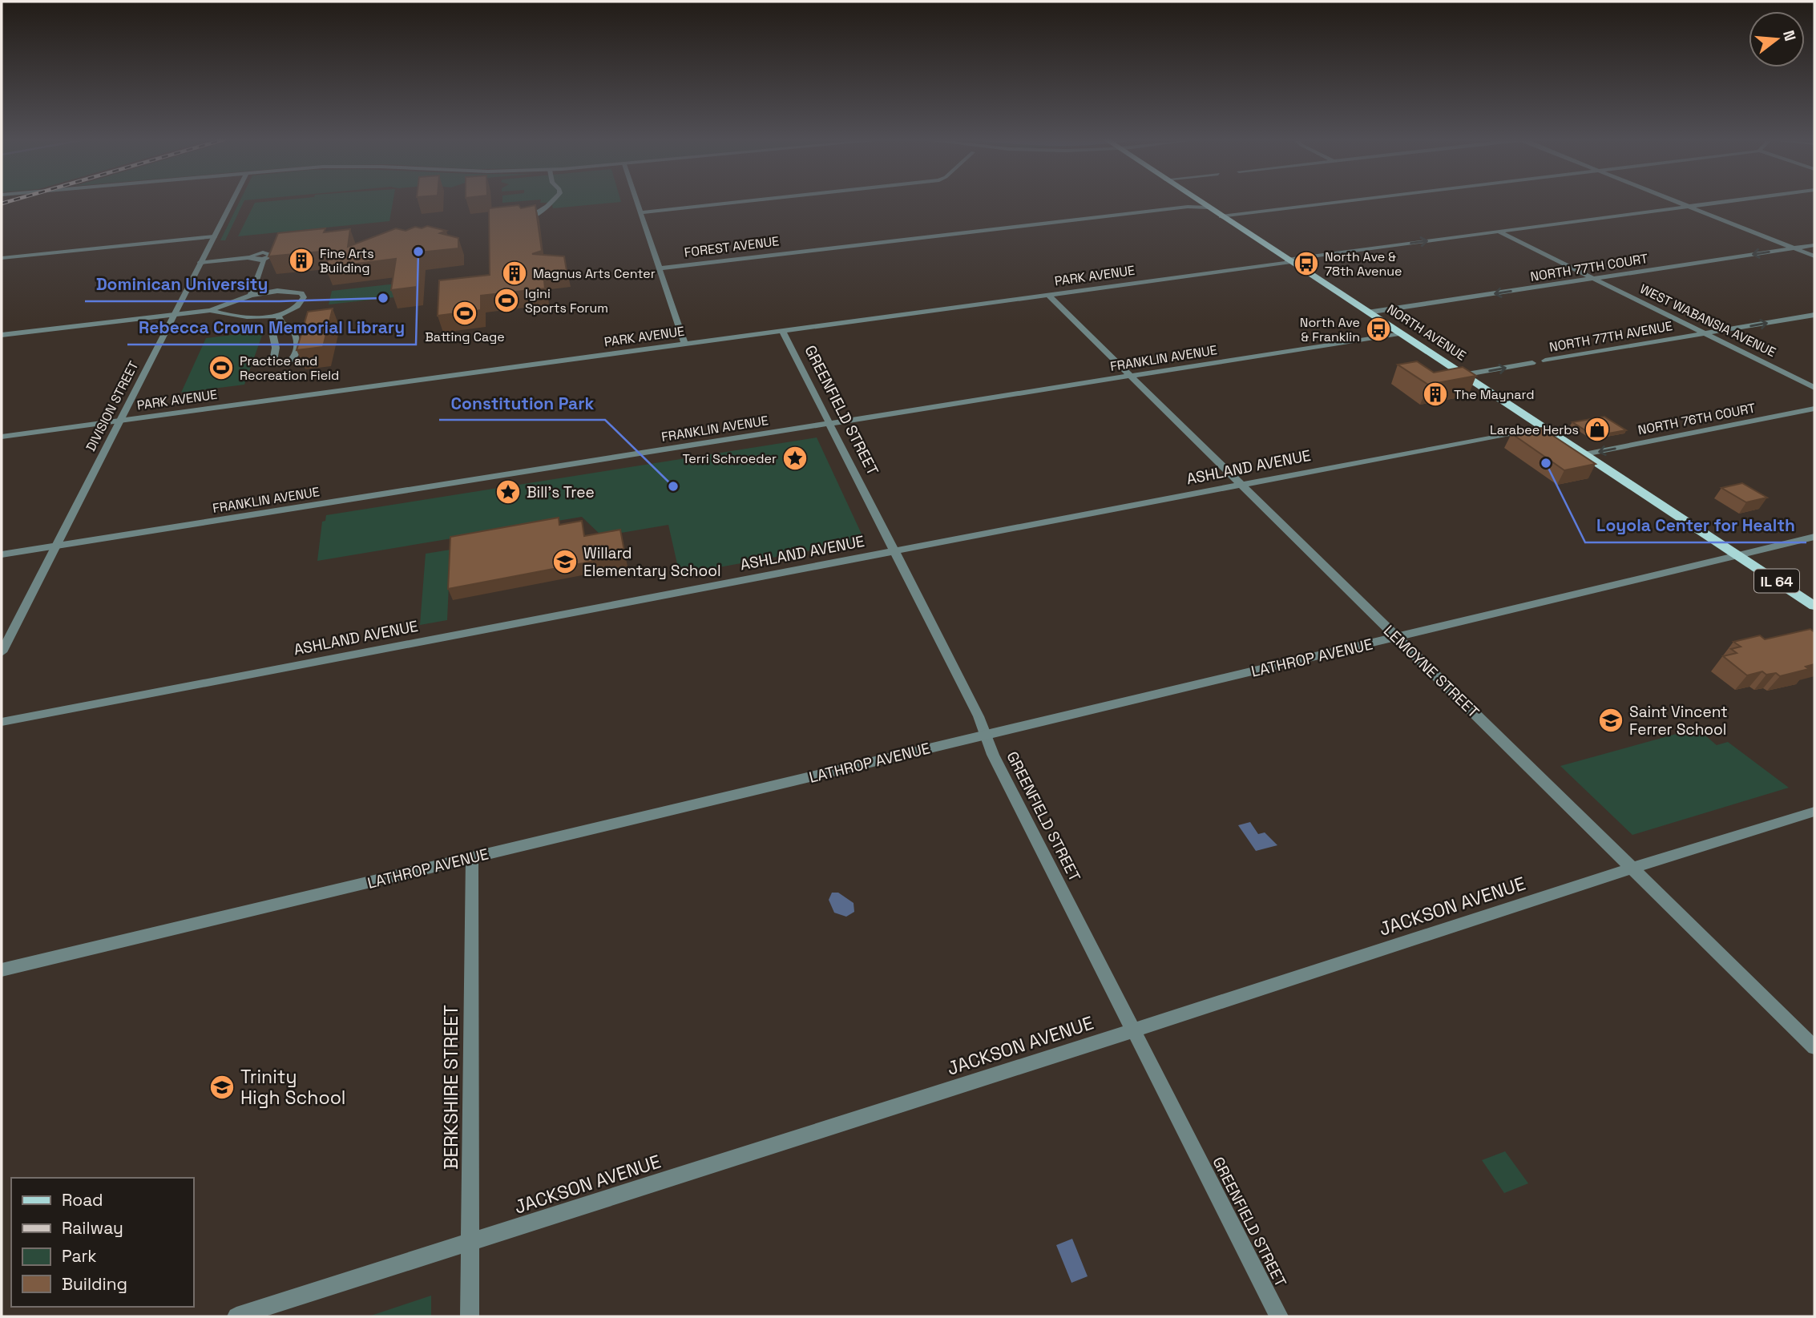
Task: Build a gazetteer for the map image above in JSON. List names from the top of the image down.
{
  "streets": {
    "main road": ["NORTH AVENUE", "IL 64"],
    "street": [
      "FOREST AVENUE",
      "NORTH 77TH COURT",
      "PARK AVENUE",
      "WEST WABANSIA AVENUE",
      "NORTH 77TH AVENUE",
      "FRANKLIN AVENUE",
      "DIVISION STREET",
      "GREENFIELD STREET",
      "NORTH 76TH COURT",
      "ASHLAND AVENUE",
      "LATHROP AVENUE",
      "LEMOYNE STREET",
      "JACKSON AVENUE",
      "BERKSHIRE STREET"
    ]
  },
  "crossings": [
    ["FOREST AVENUE", "NORTH AVENUE"],
    ["NORTH 77TH COURT", "WEST WABANSIA AVENUE"],
    ["NORTH 77TH COURT", "NORTH AVENUE"],
    ["PARK AVENUE", "WEST WABANSIA AVENUE"],
    ["PARK AVENUE", "NORTH AVENUE"],
    ["PARK AVENUE", "DIVISION STREET"],
    ["PARK AVENUE", "GREENFIELD STREET"],
    ["PARK AVENUE", "LEMOYNE STREET"],
    ["WEST WABANSIA AVENUE", "NORTH 77TH AVENUE"],
    ["NORTH AVENUE", "NORTH 77TH AVENUE"],
    ["NORTH AVENUE", "FRANKLIN AVENUE"],
    ["NORTH AVENUE", "NORTH 76TH COURT"],
    ["NORTH AVENUE", "ASHLAND AVENUE"],
    ["NORTH AVENUE", "LATHROP AVENUE"],
    ["FRANKLIN AVENUE", "DIVISION STREET"],
    ["FRANKLIN AVENUE", "GREENFIELD STREET"],
    ["FRANKLIN AVENUE", "LEMOYNE STREET"],
    ["GREENFIELD STREET", "ASHLAND AVENUE"],
    ["GREENFIELD STREET", "LATHROP AVENUE"],
    ["GREENFIELD STREET", "JACKSON AVENUE"],
    ["ASHLAND AVENUE", "LEMOYNE STREET"],
    ["LATHROP AVENUE", "LEMOYNE STREET"],
    ["LATHROP AVENUE", "BERKSHIRE STREET"],
    ["LEMOYNE STREET", "JACKSON AVENUE"],
    ["JACKSON AVENUE", "BERKSHIRE STREET"]
  ],
  "one_way": ["NORTH 77TH COURT", "NORTH 77TH AVENUE", "NORTH 76TH COURT"],
  "places": {
    "other": [
      "Rebecca Crown Memorial Library",
      "Dominican University",
      "Loyola Center for Health",
      "Constitution Park"
    ],
    "building": ["Fine Arts Building", "Magnus Arts Center", "The Maynard"],
    "bus stop": ["North Ave & 78th Avenue", "North Ave & Franklin"],
    "sports": ["Igini Sports Forum", "Batting Cage", "Practice and Recreation Field"],
    "shop": ["Larabee Herbs"],
    "place": ["Terri Schroeder", "Bill’s Tree"],
    "school or university": ["Willard Elementary School", "Saint Vincent Ferrer School", "Trinity High School"]
  },
  "legend": [
    "Road",
    "Railway",
    "Park",
    "Building"
  ],
  "north": "right"
}
